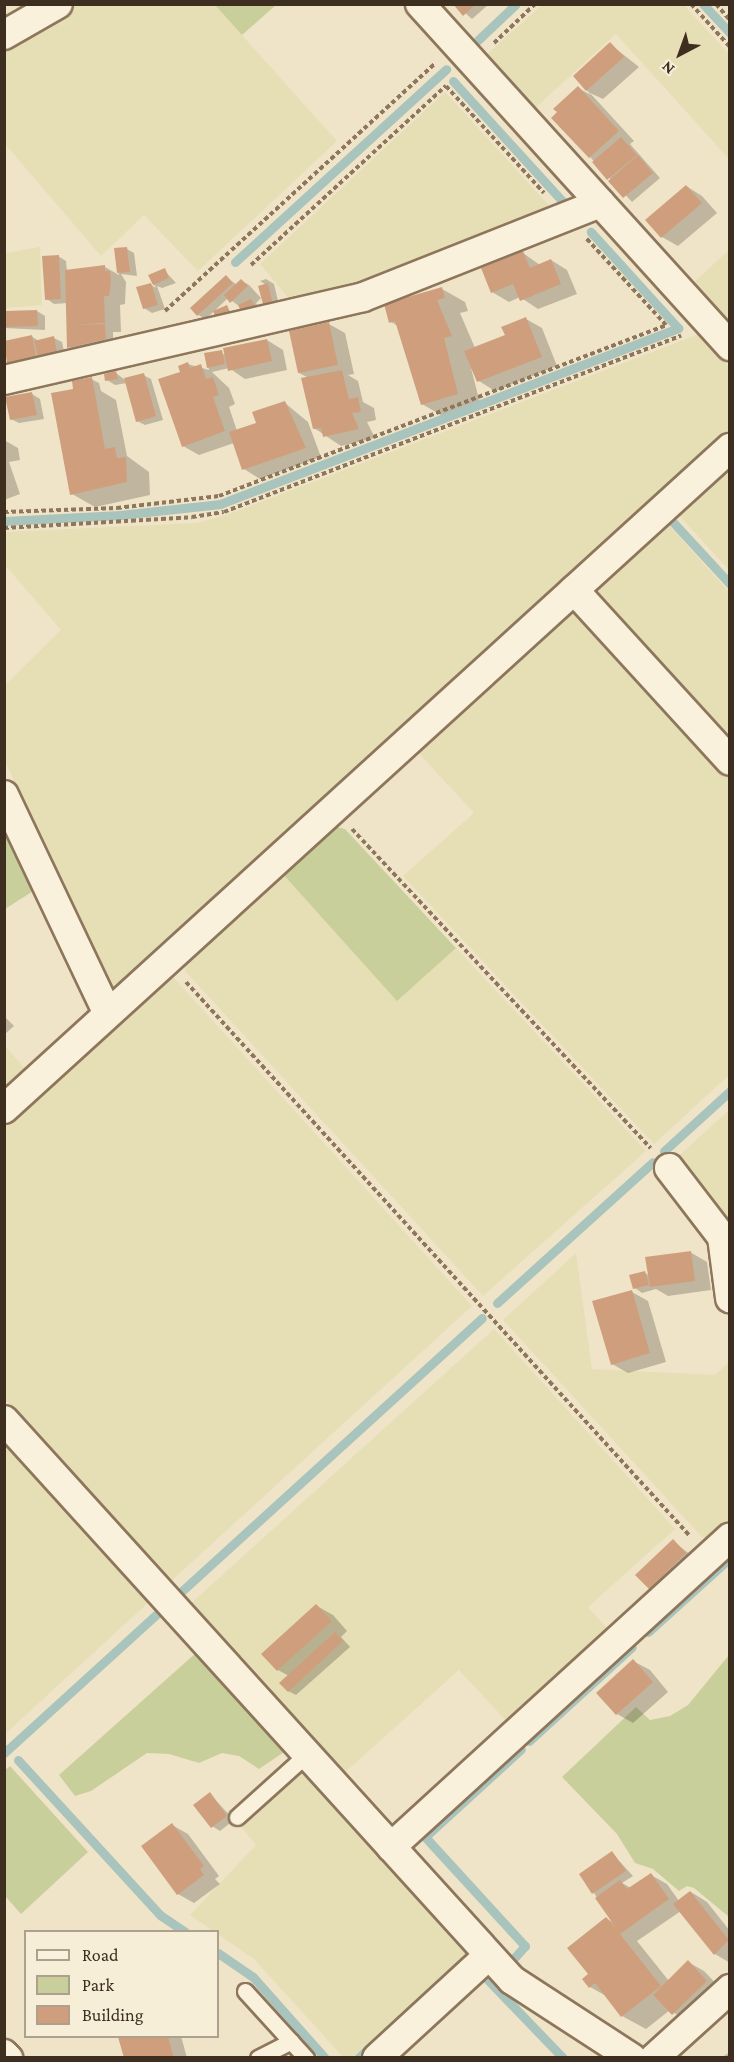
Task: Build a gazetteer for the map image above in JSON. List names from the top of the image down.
{
  "legend": ["Road", "Park", "Building"],
  "north": "bottom left"
}
